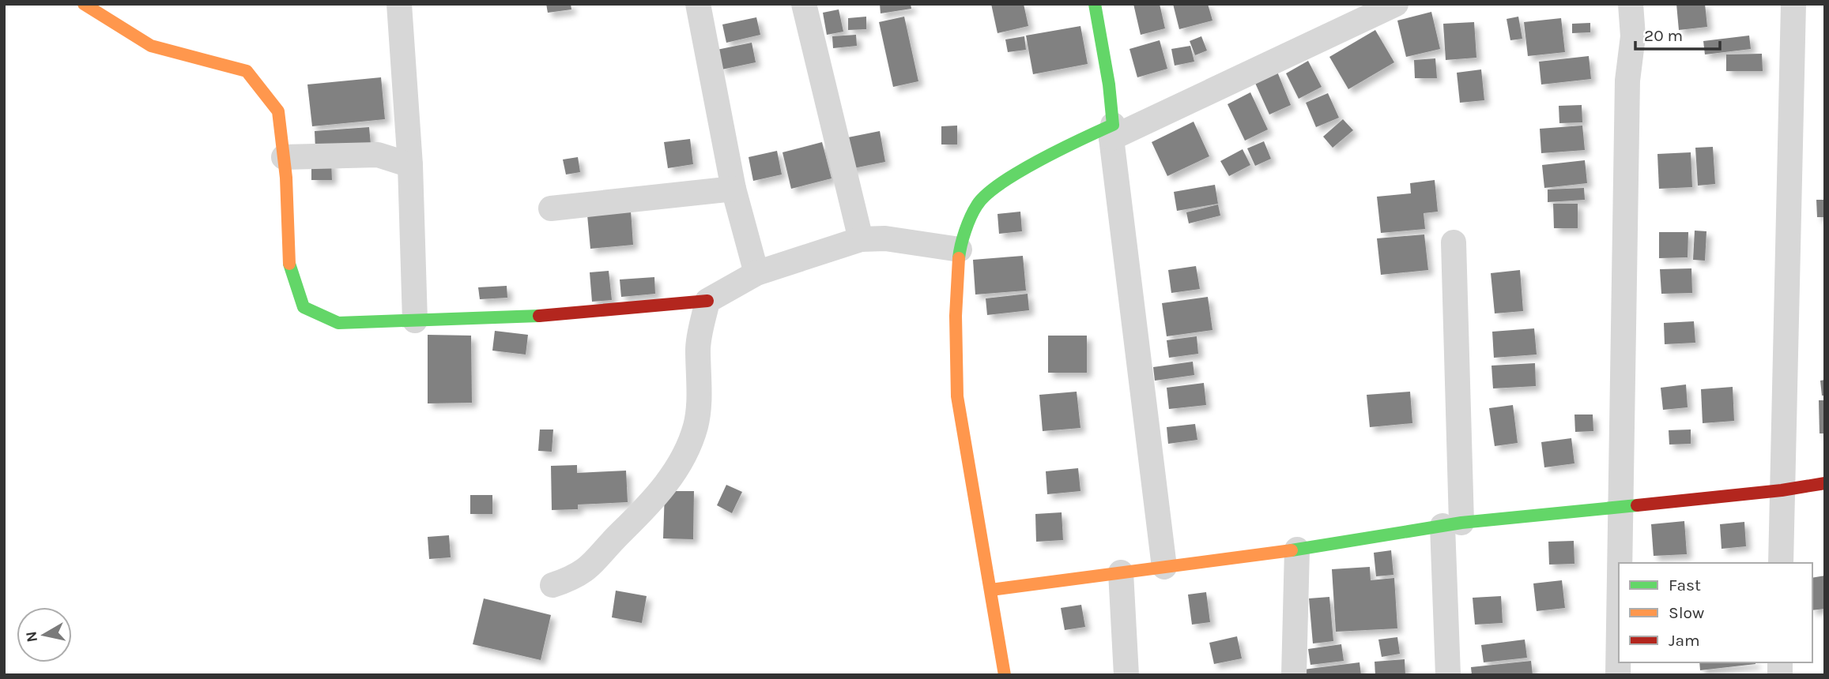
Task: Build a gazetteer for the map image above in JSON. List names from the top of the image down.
{
  "legend": ["Fast", "Slow", "Jam"],
  "scale_bar": "20 m",
  "north": "left"
}
